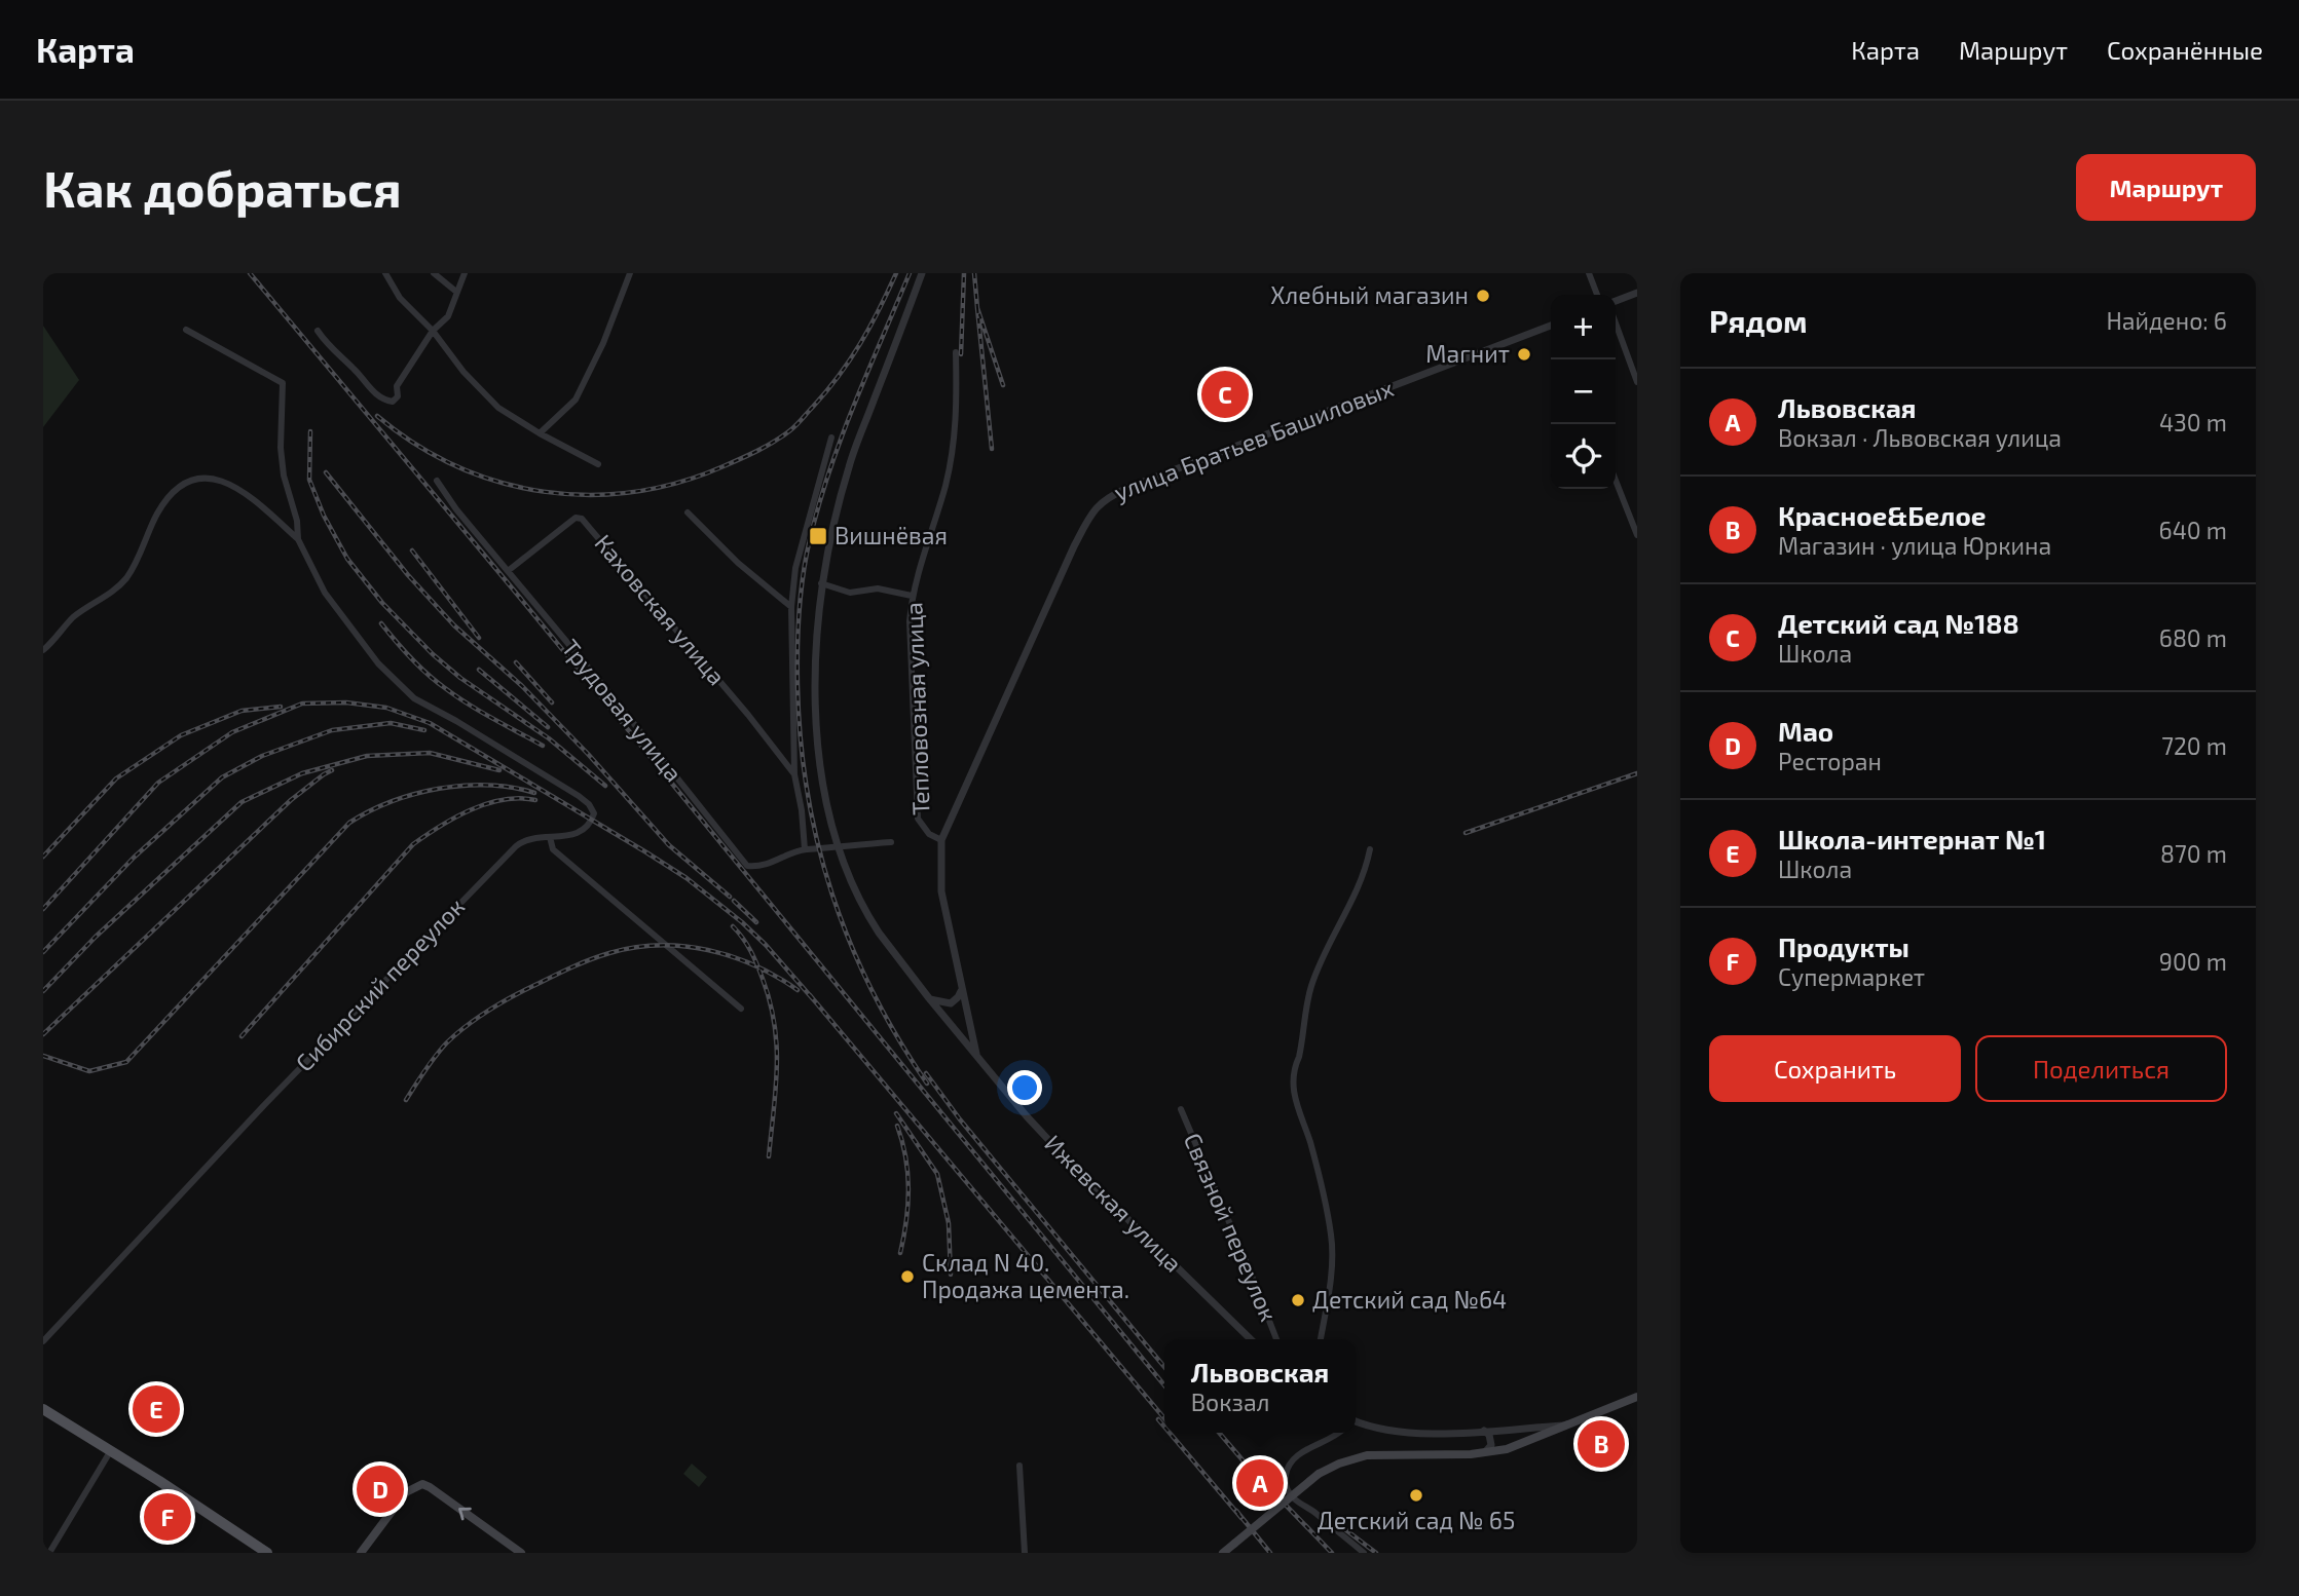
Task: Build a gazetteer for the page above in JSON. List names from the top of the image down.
{
  "streets": {
    "street": [
      "улица Братьев Башиловых",
      "Каховская улица",
      "Тепловозная улица",
      "Трудовая улица",
      "Сибирский переулок",
      "Ижевская улица",
      "Связной переулок"
    ]
  },
  "crossings": [
    ["улица Братьев Башиловых", "Тепловозная улица"],
    ["Каховская улица", "Трудовая улица"],
    ["Тепловозная улица", "Ижевская улица"],
    ["Трудовая улица", "Ижевская улица"]
  ],
  "places": {
    "other": [
      "Хлебный магазин",
      "Магнит",
      "Склад N 40. Продажа цемента.",
      "Детский сад №64",
      "Детский сад № 65"
    ],
    "transit": ["Вишнёвая"]
  },
  "page": {
    "header": "Карта",
    "nav": ["Карта", "Маршрут", "Сохранённые"],
    "buttons": [
      "Маршрут",
      ["Сохранить", "Поделиться"]
    ],
    "title": "Как добраться",
    "heading": ["Рядом", "Найдено: 6"],
    "map_buttons": ["+", "−"],
    "pins": [
      "C",
      "E",
      "B",
      "A",
      "D",
      "F"
    ],
    "list": [
      {
        "mark": "A",
        "name": "Львовская",
        "note": "Вокзал · Львовская улица",
        "value": "430 m"
      },
      {
        "mark": "B",
        "name": "Красное&Белое",
        "note": "Магазин · улица Юркина",
        "value": "640 m"
      },
      {
        "mark": "C",
        "name": "Детский сад №188",
        "note": "Школа",
        "value": "680 m"
      },
      {
        "mark": "D",
        "name": "Мао",
        "note": "Ресторан",
        "value": "720 m"
      },
      {
        "mark": "E",
        "name": "Школа-интернат №1",
        "note": "Школа",
        "value": "870 m"
      },
      {
        "mark": "F",
        "name": "Продукты",
        "note": "Супермаркет",
        "value": "900 m"
      }
    ],
    "popup": ["Львовская", "Вокзал"]
  }
}
